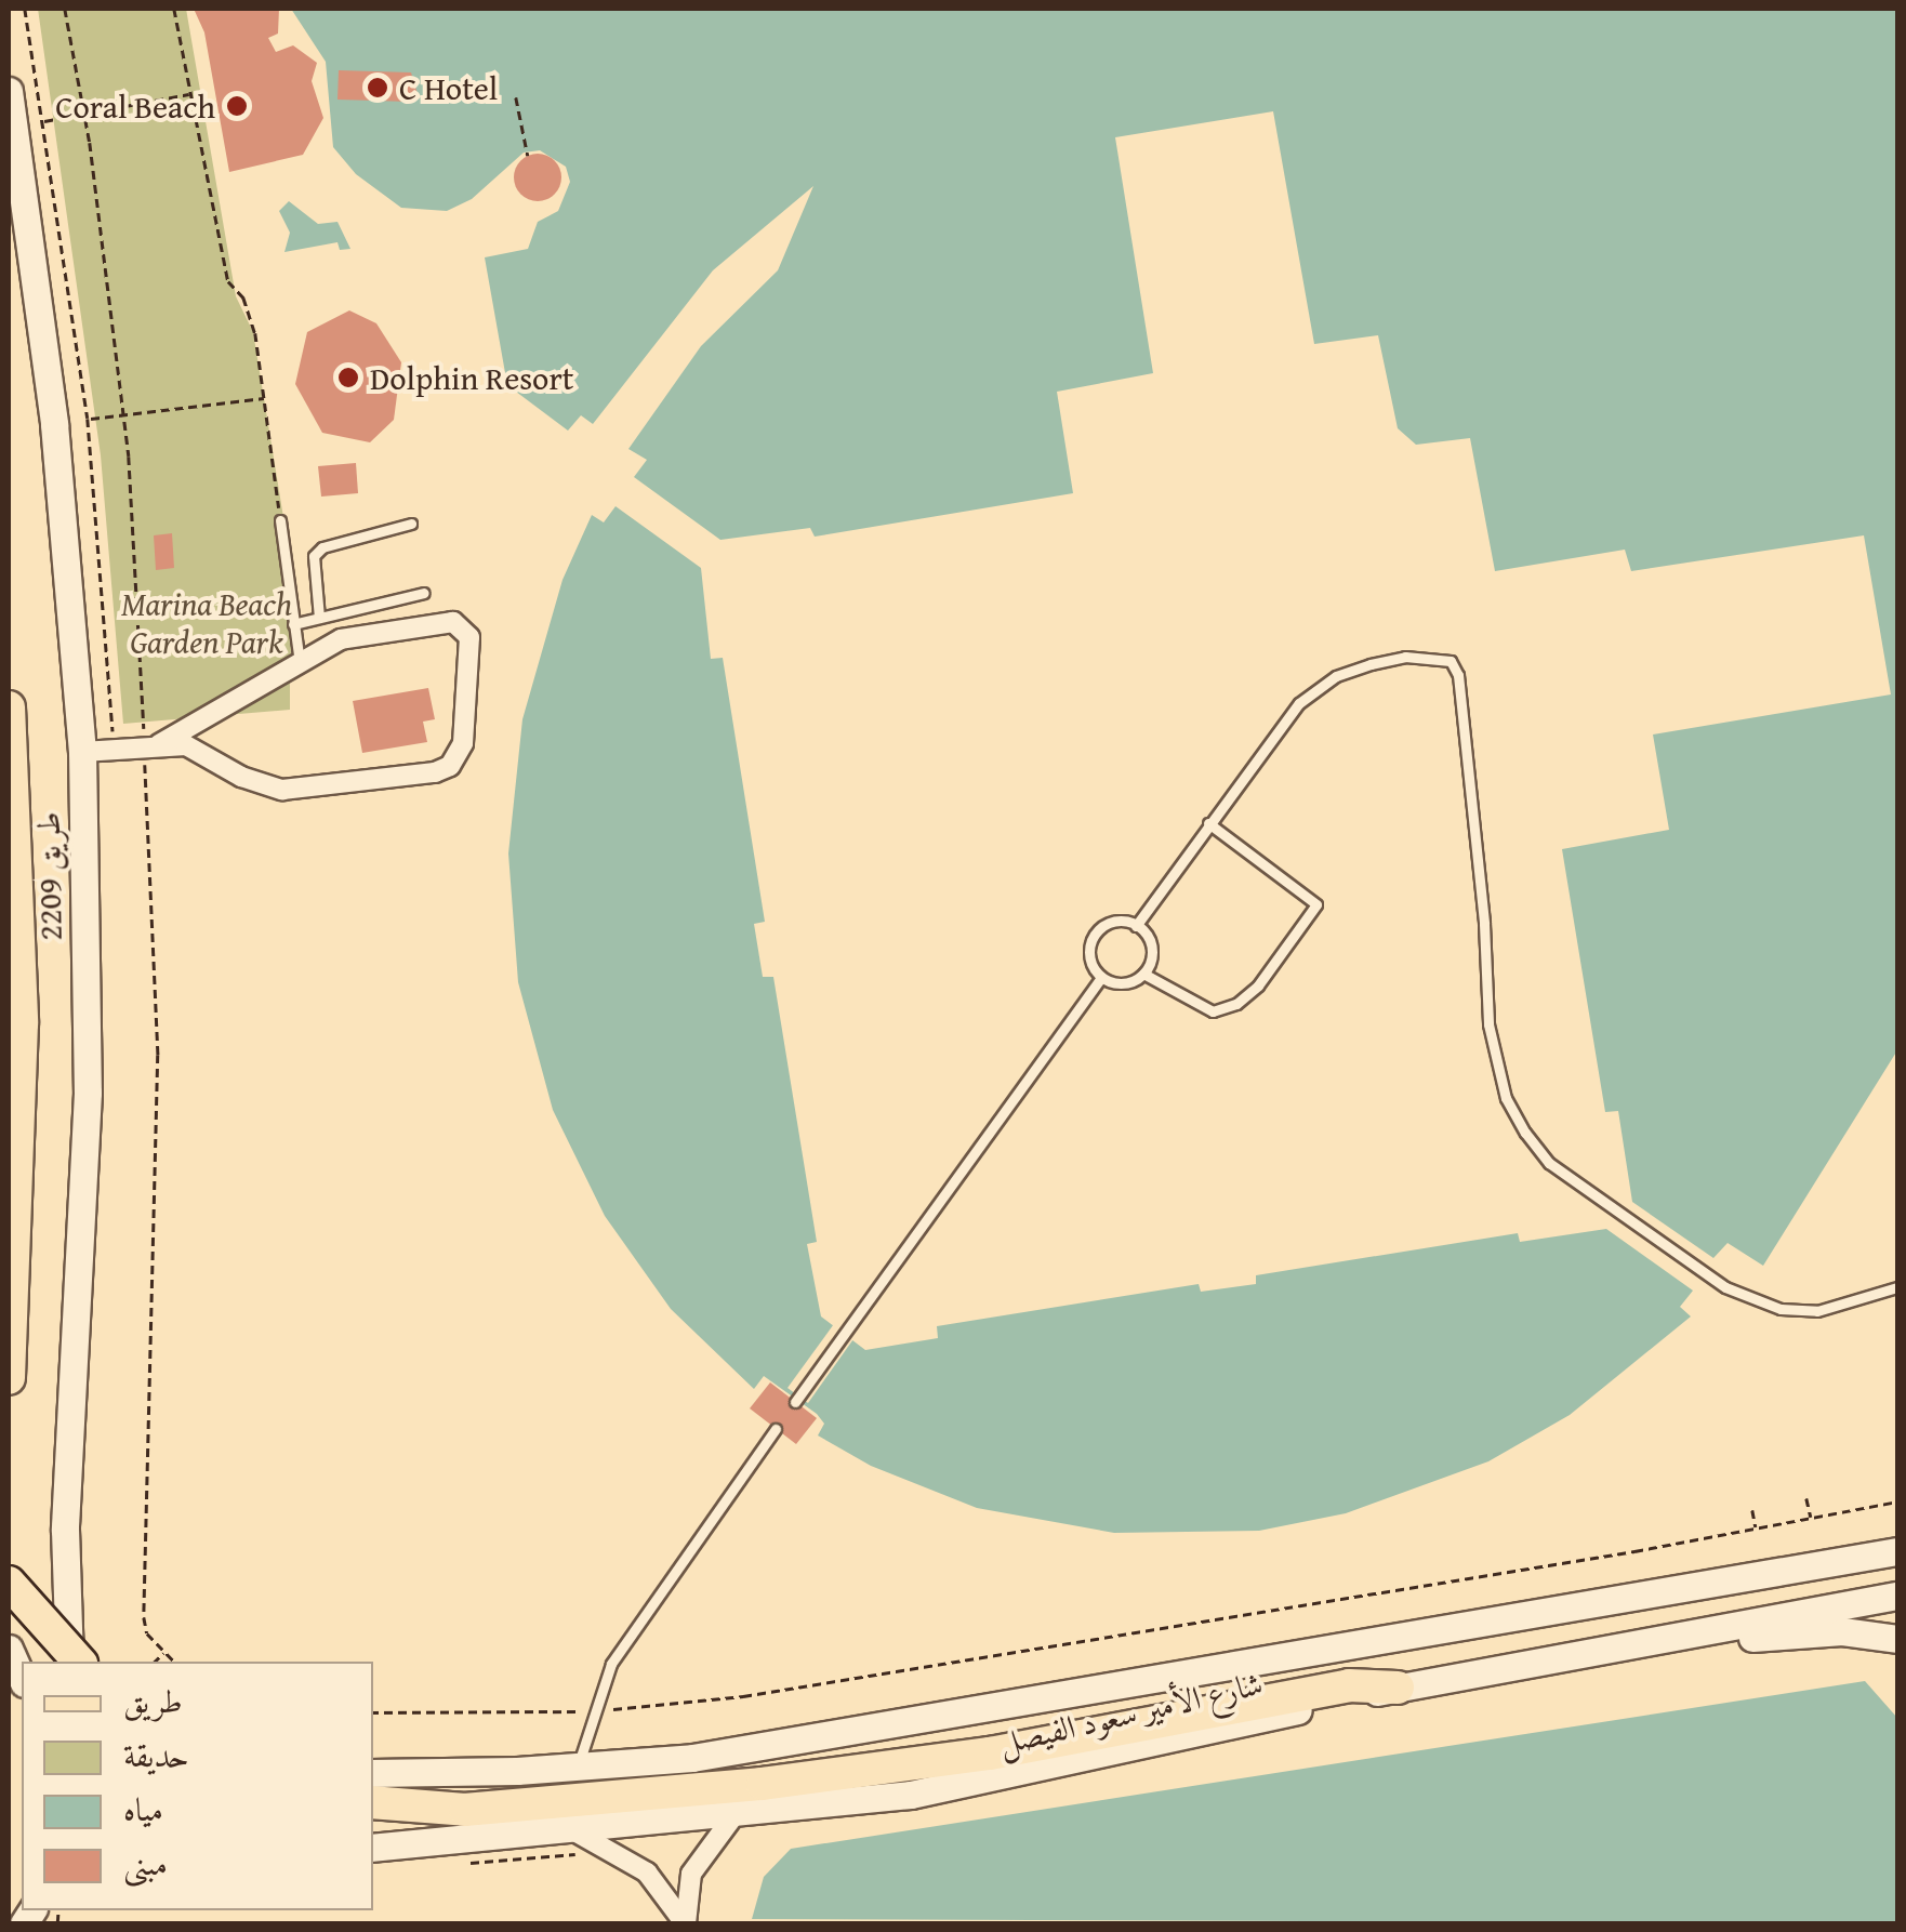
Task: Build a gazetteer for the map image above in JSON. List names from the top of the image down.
{
  "streets": {
    "street": ["طريق 2209", "شارع الأمير سعود الفيصل"]
  },
  "parks": ["Marina Beach Garden Park"],
  "places": ["C Hotel", "Coral Beach", "Dolphin Resort"],
  "legend": [
    "طريق",
    "حديقة",
    "مياه",
    "مبنى"
  ]
}
